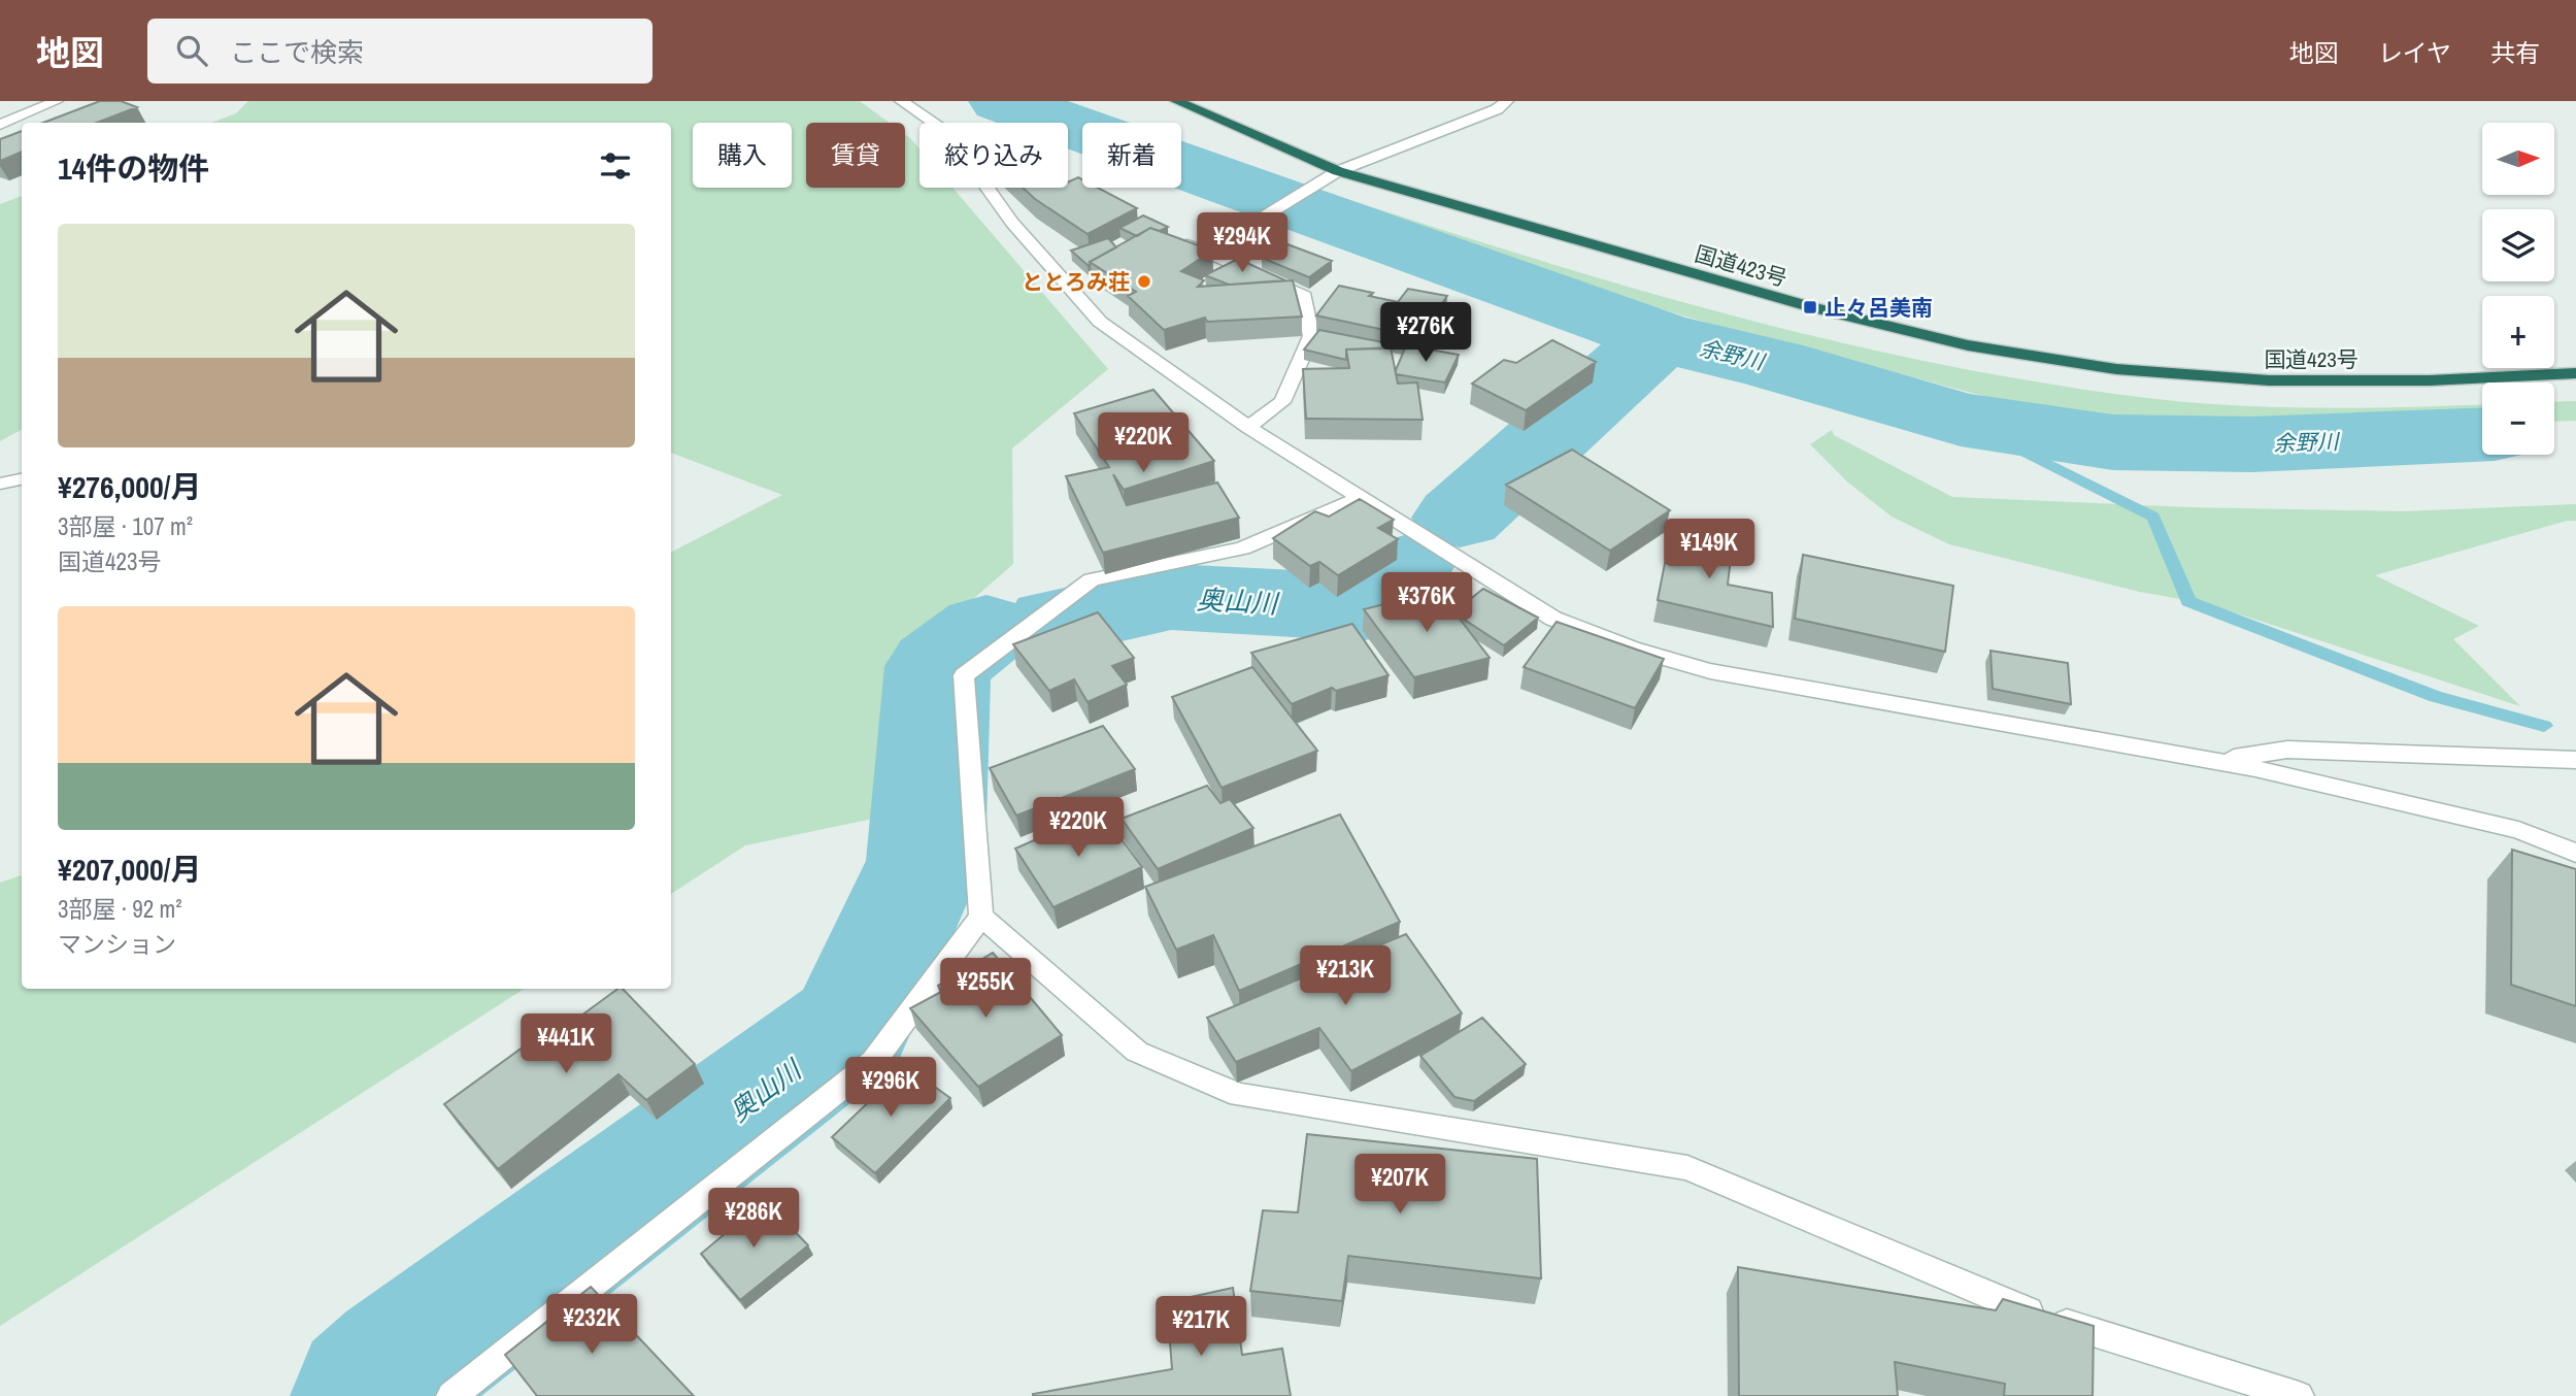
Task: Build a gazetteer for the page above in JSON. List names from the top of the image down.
{
  "streets": {
    "highway": ["国道423号"]
  },
  "water": ["余野川", "奥山川"],
  "places": {
    "other": ["ととろみ荘"],
    "transit": ["止々呂美南"]
  },
  "north": "right",
  "page": {
    "header": "地図",
    "search": "ここで検索",
    "nav": ["地図", "レイヤ", "共有"],
    "map_buttons": ["+", "−"],
    "chip": [
      "購入",
      "賃貸",
      "絞り込み",
      "新着"
    ],
    "heading": "14件の物件",
    "list": [
      {
        "name": "¥276,000/月",
        "note": "3部屋 · 107 m² · 国道423号"
      },
      {
        "name": "¥207,000/月",
        "note": "3部屋 · 92 m² · マンション"
      }
    ],
    "price": [
      "¥294K",
      "¥276K",
      "¥220K",
      "¥149K",
      "¥376K",
      "¥220K",
      "¥213K",
      "¥255K",
      "¥441K",
      "¥296K",
      "¥207K",
      "¥286K",
      "¥232K",
      "¥217K"
    ]
  }
}
